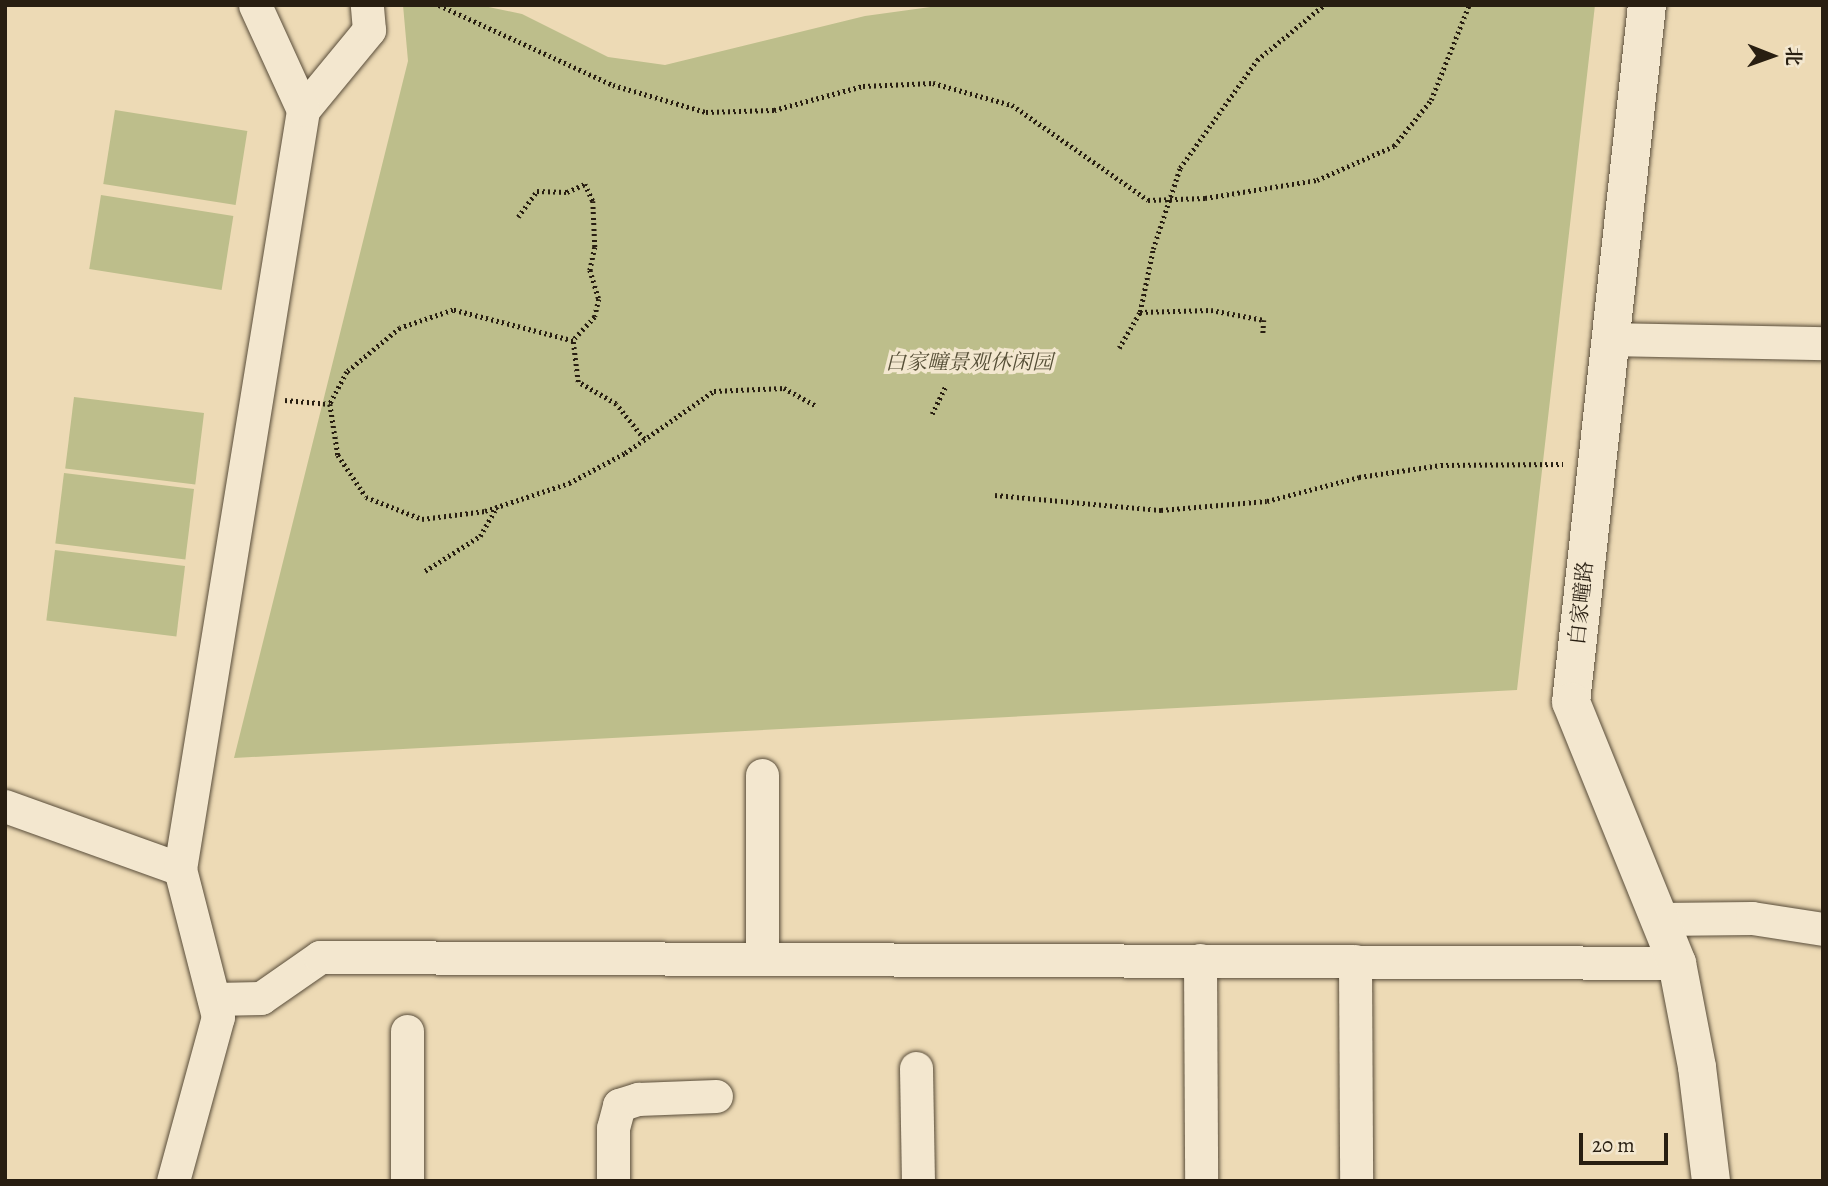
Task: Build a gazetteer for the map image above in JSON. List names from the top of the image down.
{
  "streets": {
    "street": ["白家疃路"]
  },
  "parks": ["白家疃景观休闲园"],
  "scale_bar": "20 m",
  "north": "right"
}
